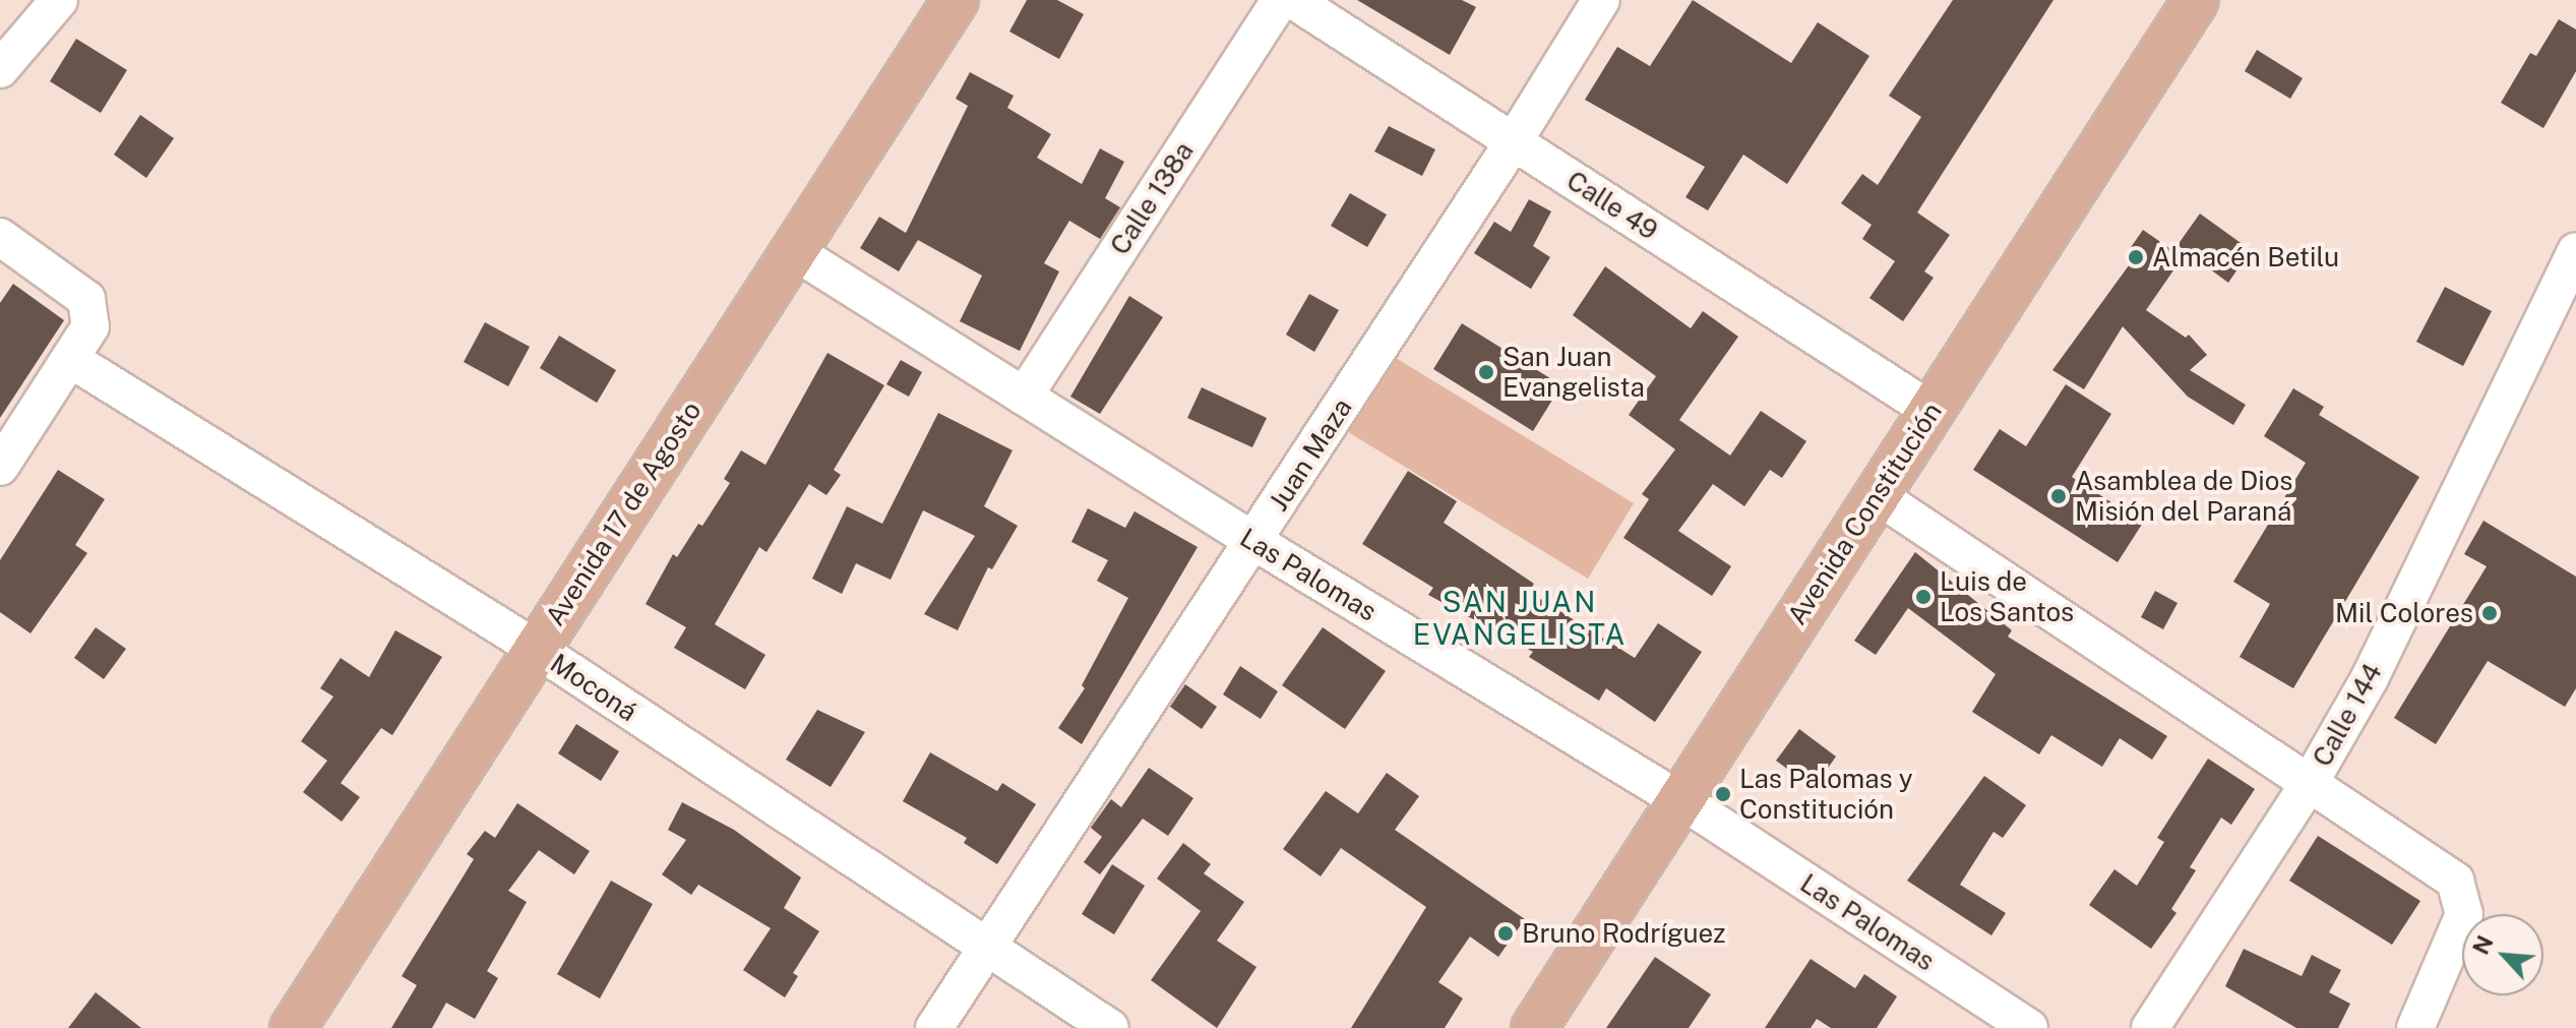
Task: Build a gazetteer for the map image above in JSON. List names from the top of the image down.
{
  "streets": {
    "main road": ["Avenida 17 de Agosto", "Avenida Constitución"],
    "street": [
      "Calle 138a",
      "Calle 49",
      "Juan Maza",
      "Las Palomas",
      "Moconá",
      "Calle 144"
    ]
  },
  "crossings": [
    ["Calle 138a", "Las Palomas"],
    ["Calle 49", "Juan Maza"],
    ["Calle 49", "Avenida Constitución"],
    ["Juan Maza", "Las Palomas"],
    ["Juan Maza", "Moconá"],
    ["Avenida 17 de Agosto", "Las Palomas"],
    ["Avenida 17 de Agosto", "Moconá"],
    ["Avenida Constitución", "Las Palomas"]
  ],
  "districts": ["SAN JUAN EVANGELISTA"],
  "places": [
    "Almacén Betilu",
    "San Juan Evangelista",
    "Asamblea de Dios Misión del Paraná",
    "Luis de Los Santos",
    "Mil Colores",
    "Las Palomas y Constitución",
    "Bruno Rodríguez"
  ],
  "north": "top left"
}
